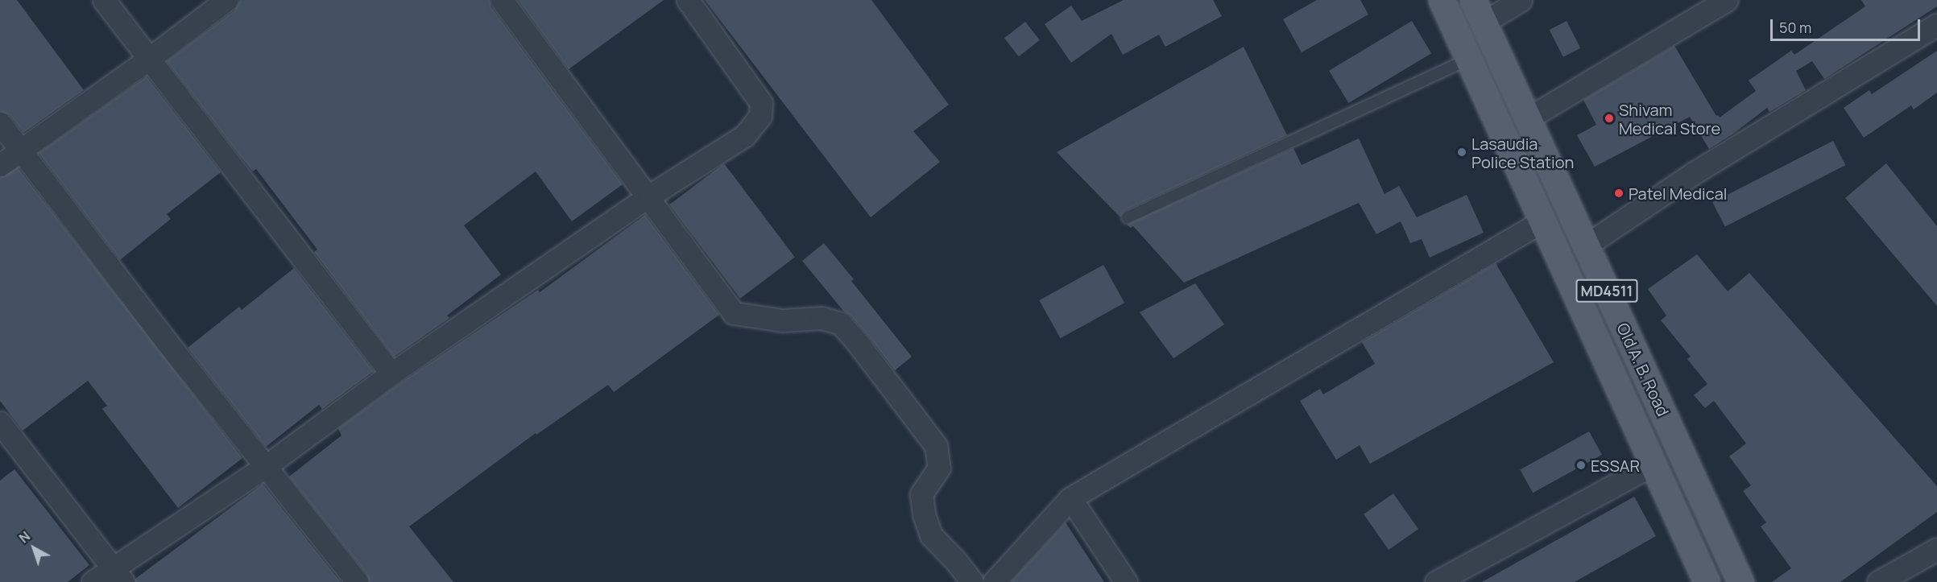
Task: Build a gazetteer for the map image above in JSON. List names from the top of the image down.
{
  "streets": {
    "main road": ["MD4511", "Old A. B. Road"]
  },
  "places": [
    "Shivam Medical Store",
    "Lasaudia Police Station",
    "Patel Medical",
    "ESSAR"
  ],
  "scale_bar": "50 m",
  "north": "top left"
}
